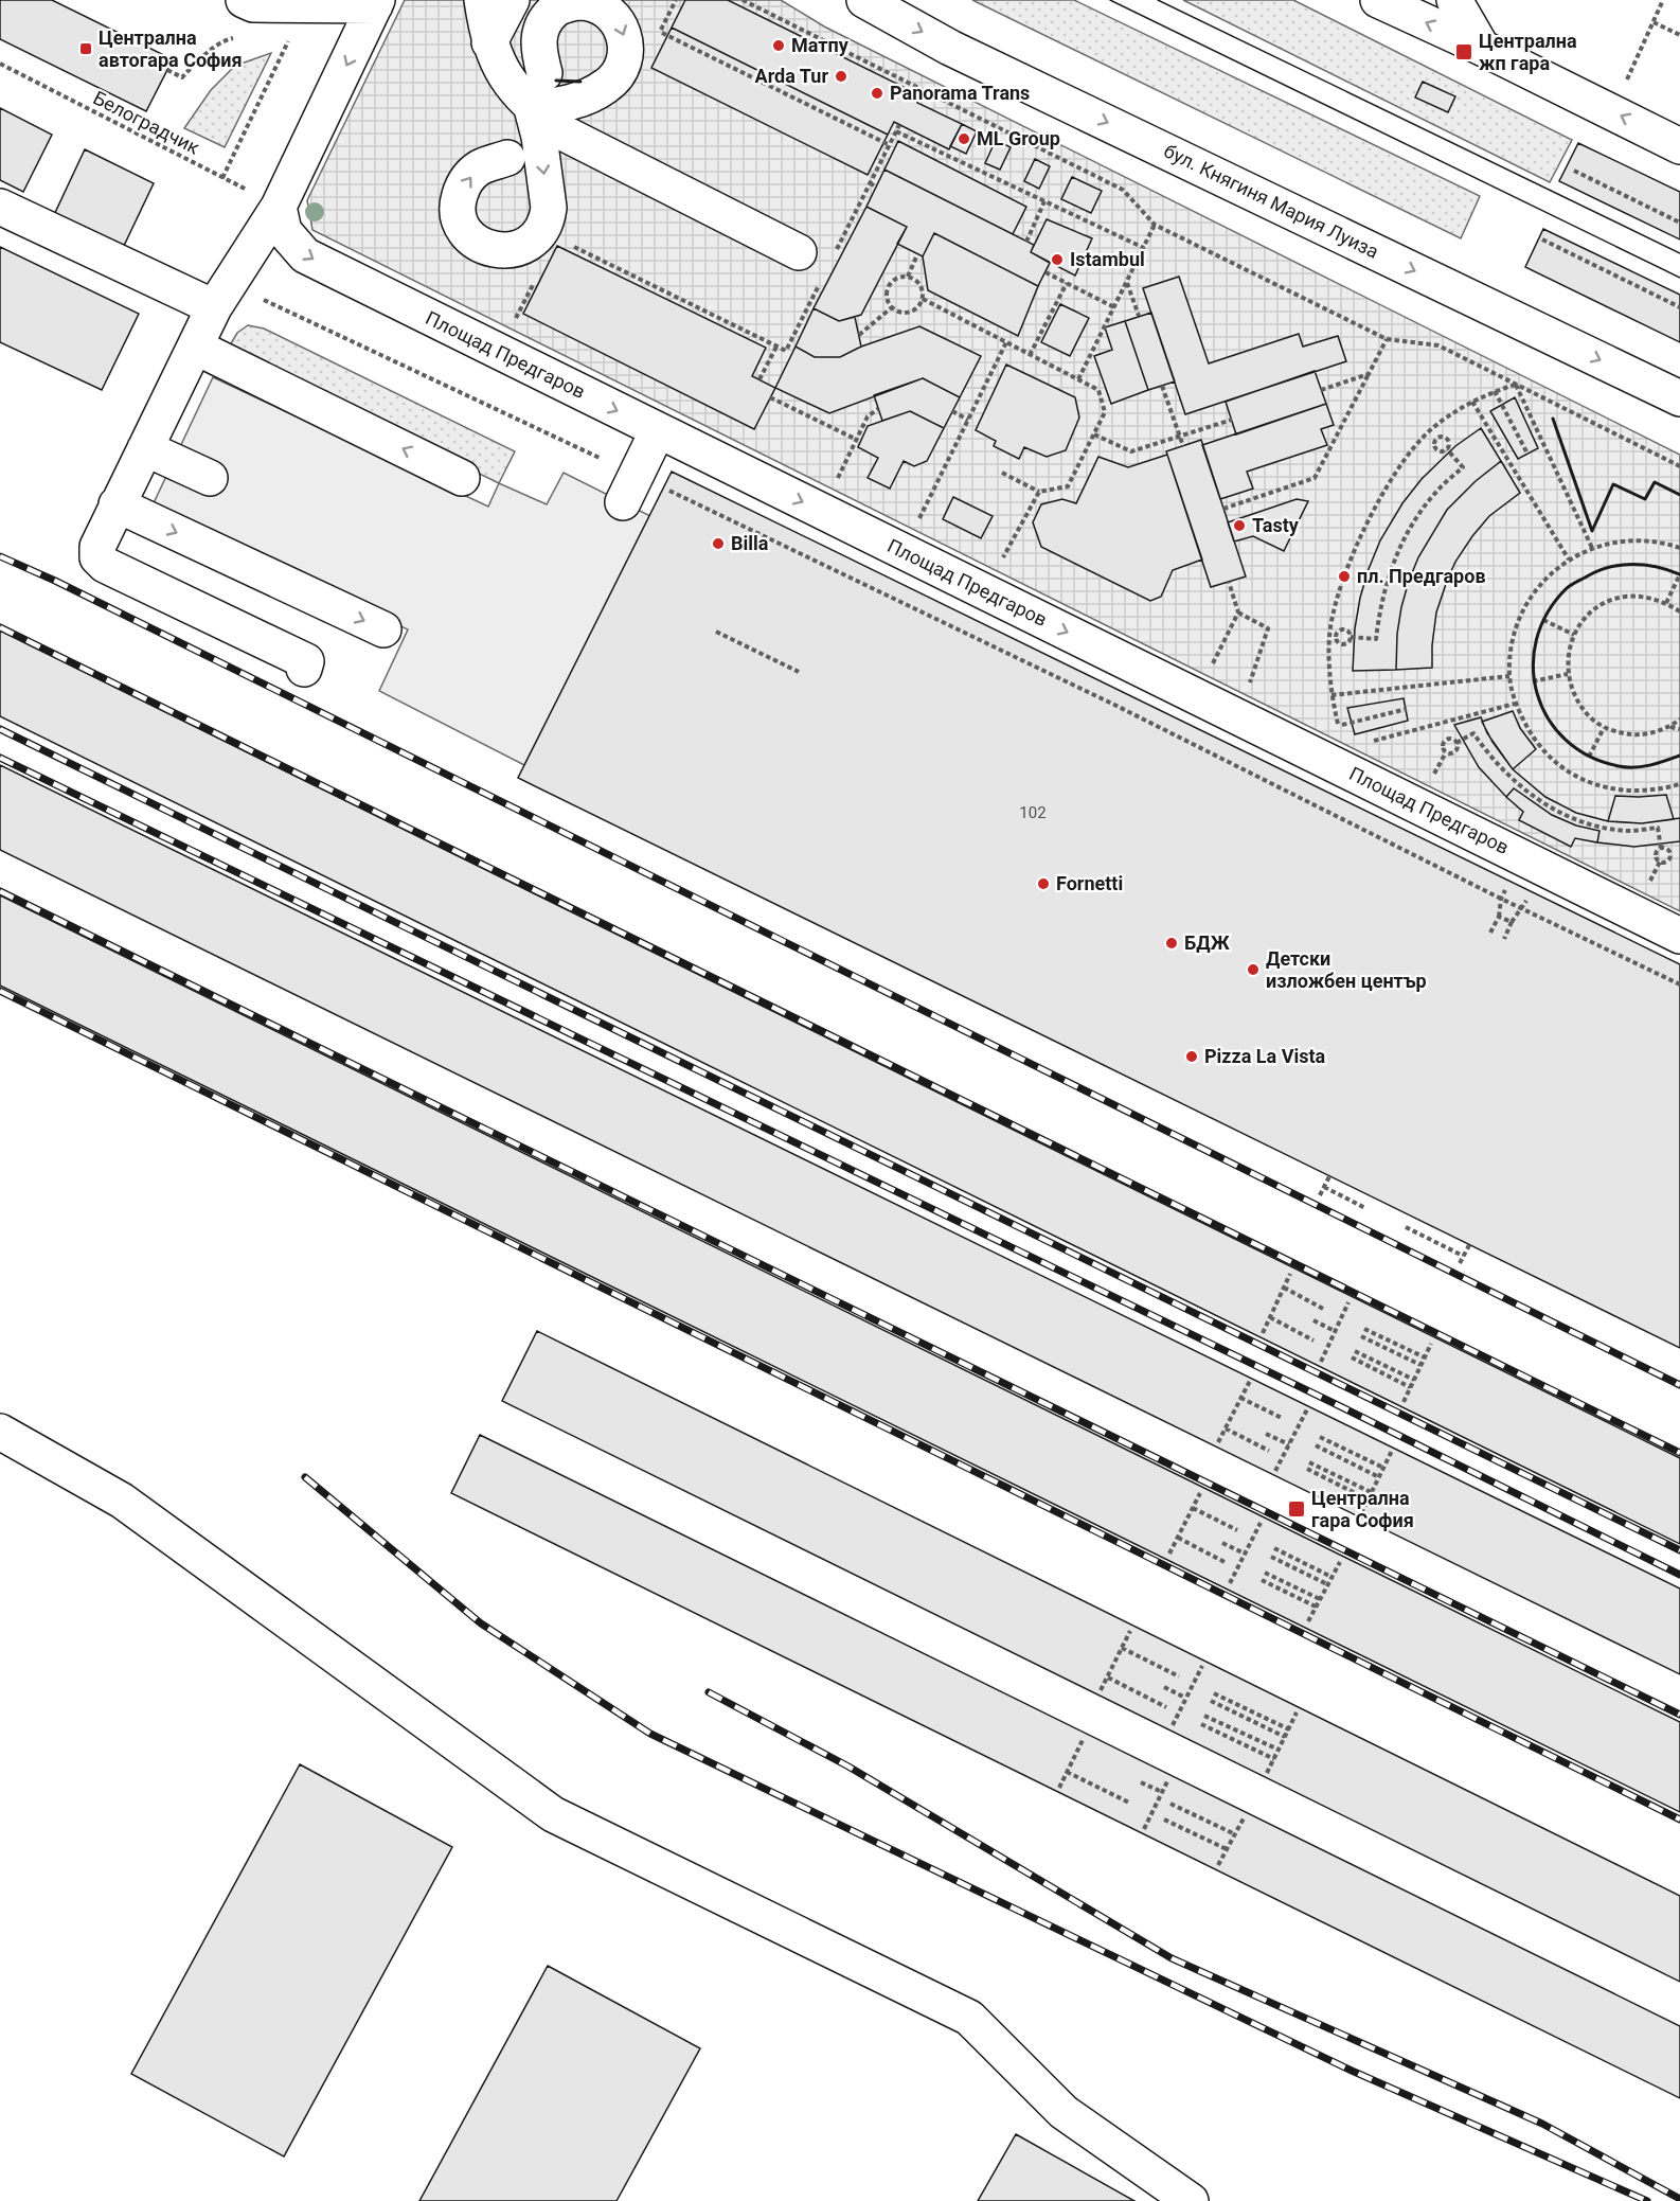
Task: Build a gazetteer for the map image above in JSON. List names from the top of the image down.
{
  "streets": {
    "main road": ["бул. Княгиня Мария Луиза", "Площад Предгаров"],
    "path": ["Белоградчик"]
  },
  "crossings": [
    ["Белоградчик", "Площад Предгаров"]
  ],
  "places": {
    "other": [
      "Матпу",
      "Arda Tur",
      "Panorama Trans",
      "ML Group",
      "Istambul",
      "Tasty",
      "Billa",
      "пл. Предгаров",
      "Fornetti",
      "БДЖ",
      "Детски изложбен център",
      "Pizza La Vista"
    ],
    "transit": ["Централна автогара София", "Централна жп гара", "Централна гара София"]
  },
  "house_numbers": ["102"]
}
